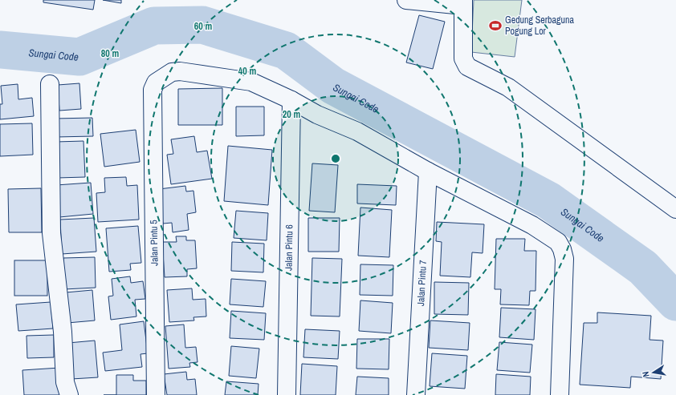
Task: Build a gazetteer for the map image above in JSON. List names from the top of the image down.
{
  "streets": {
    "street": ["Jalan Pintu 5", "Jalan Pintu 6", "Jalan Pintu 7"]
  },
  "crossings": [
    ["Jalan Pintu 5", "Jalan Pintu 6"]
  ],
  "water": ["Sungai Code"],
  "places": {
    "sports": ["Gedung Serbaguna Pogung Lor"]
  },
  "north": "left",
  "rings": [
    "60 m",
    "80 m",
    "40 m",
    "20 m"
  ]
}
